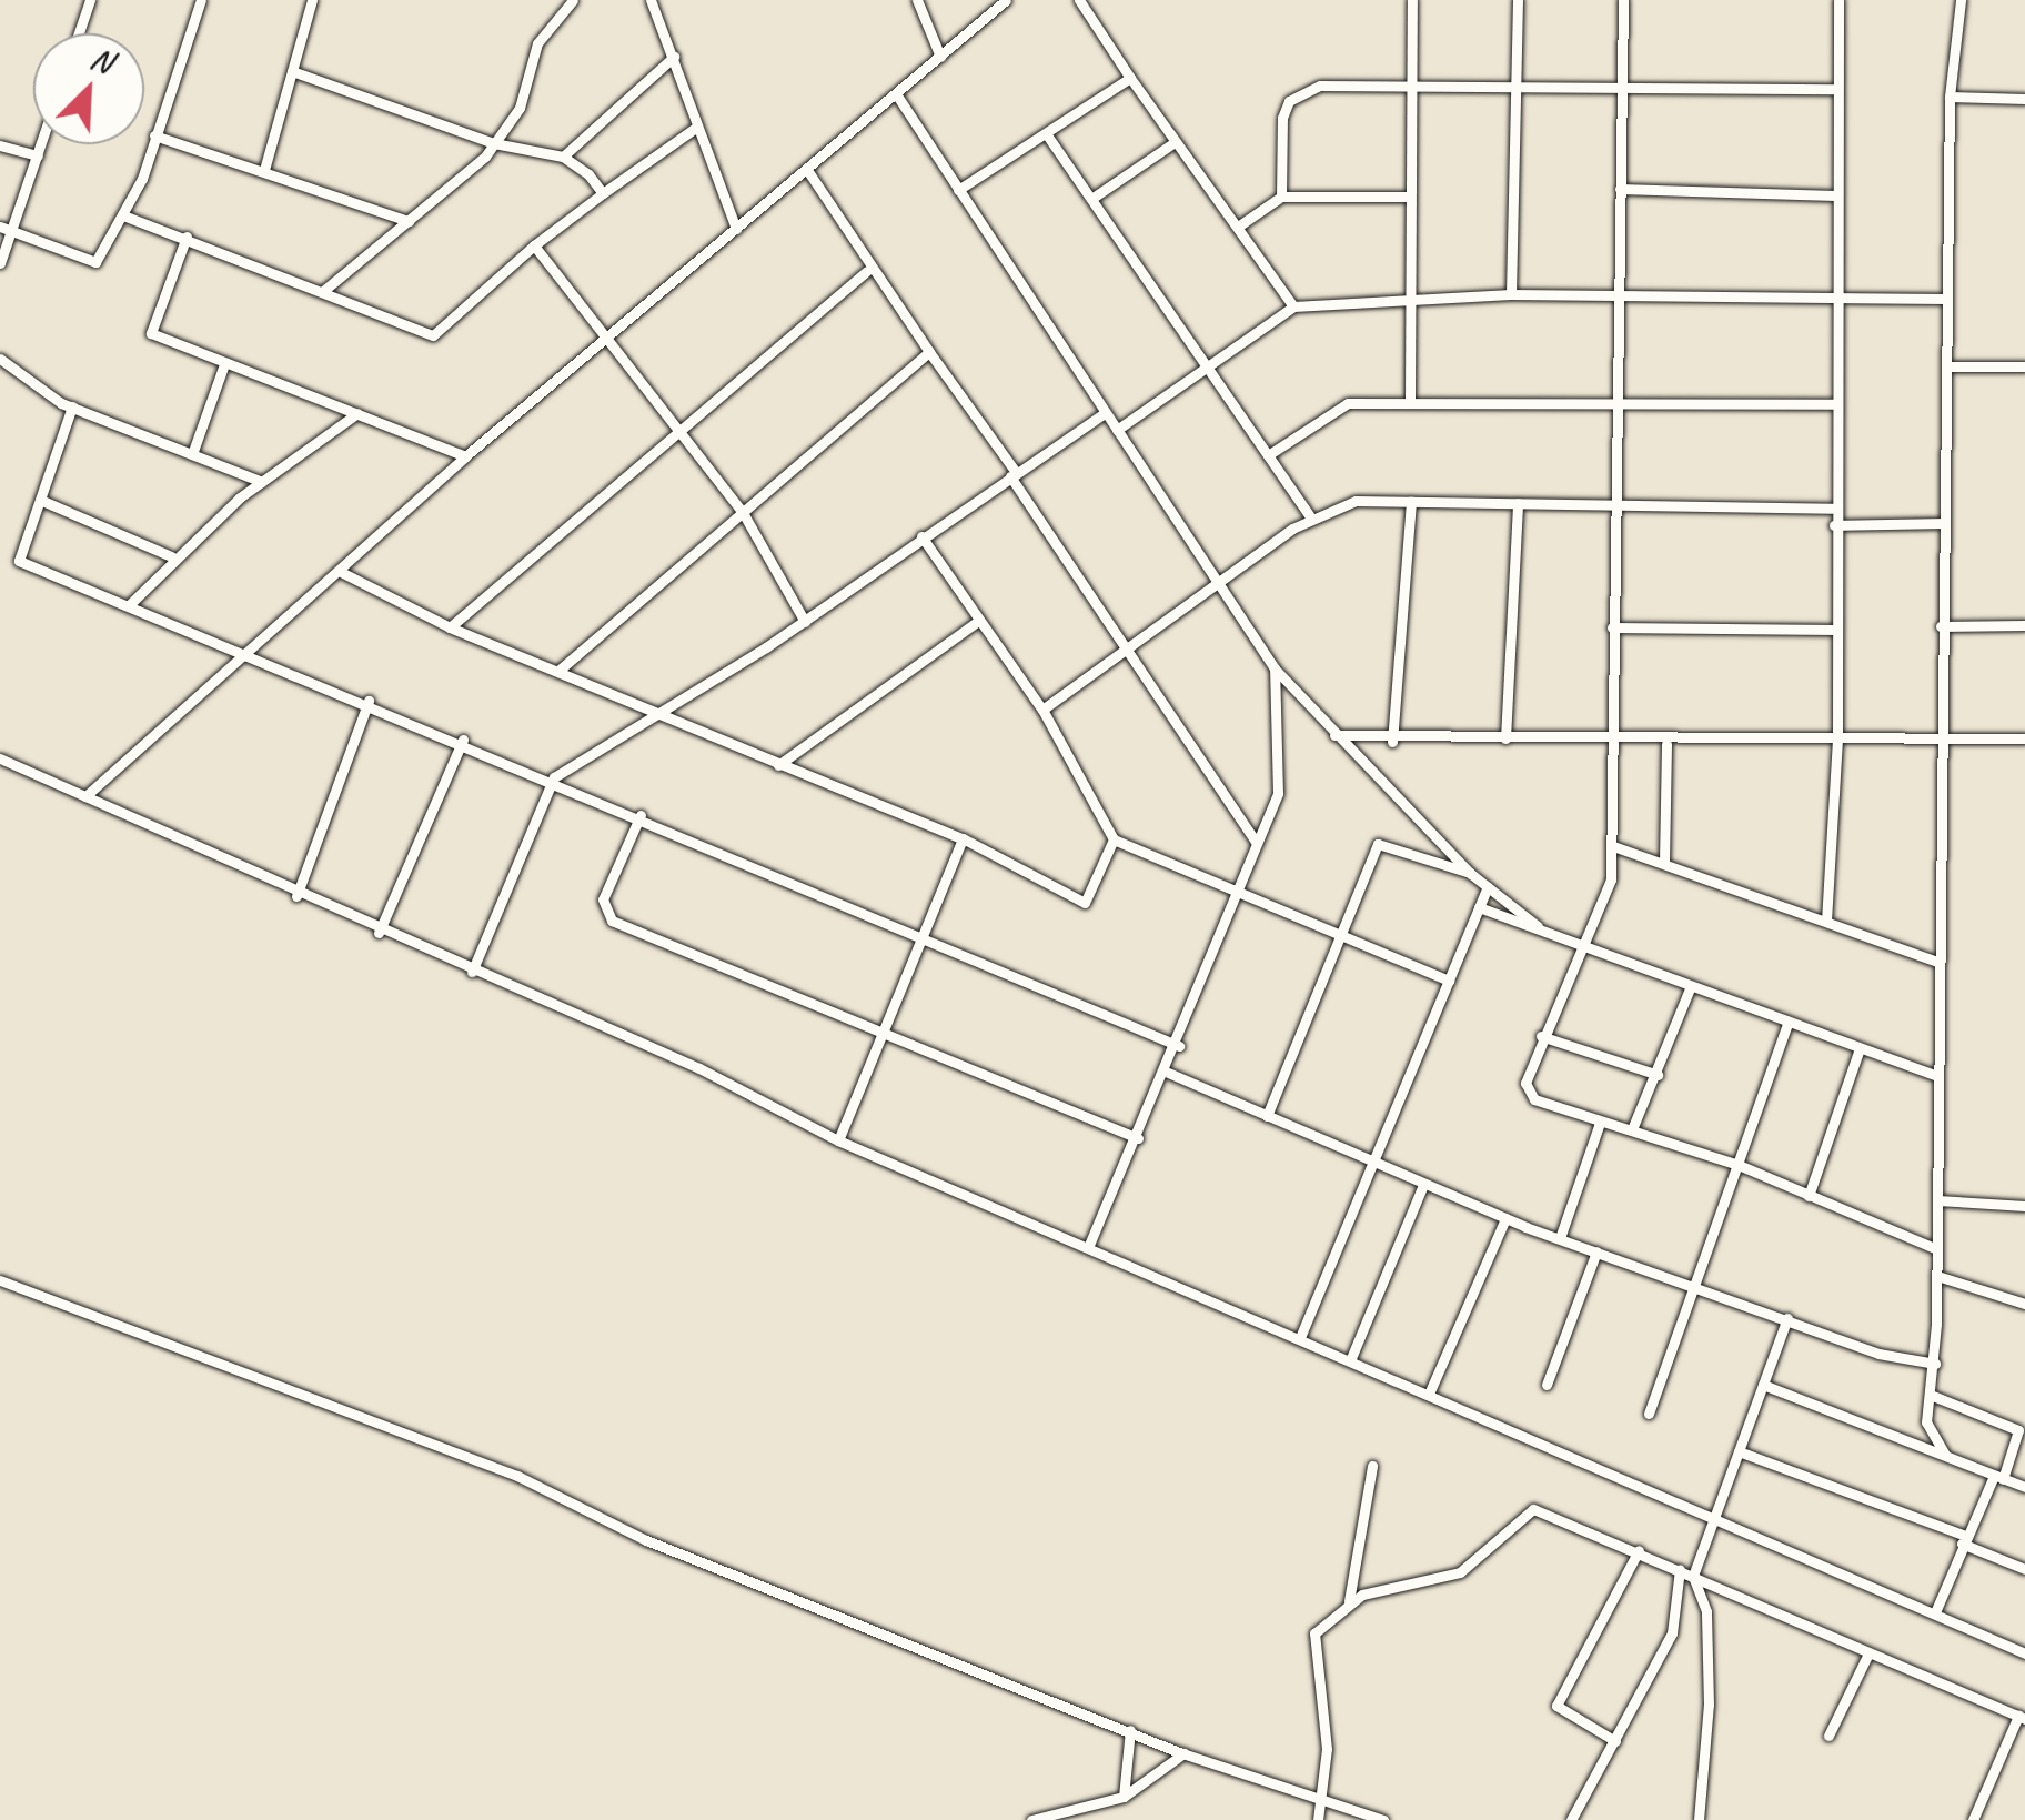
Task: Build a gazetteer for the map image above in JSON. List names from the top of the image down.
{
  "north": "top right"
}
